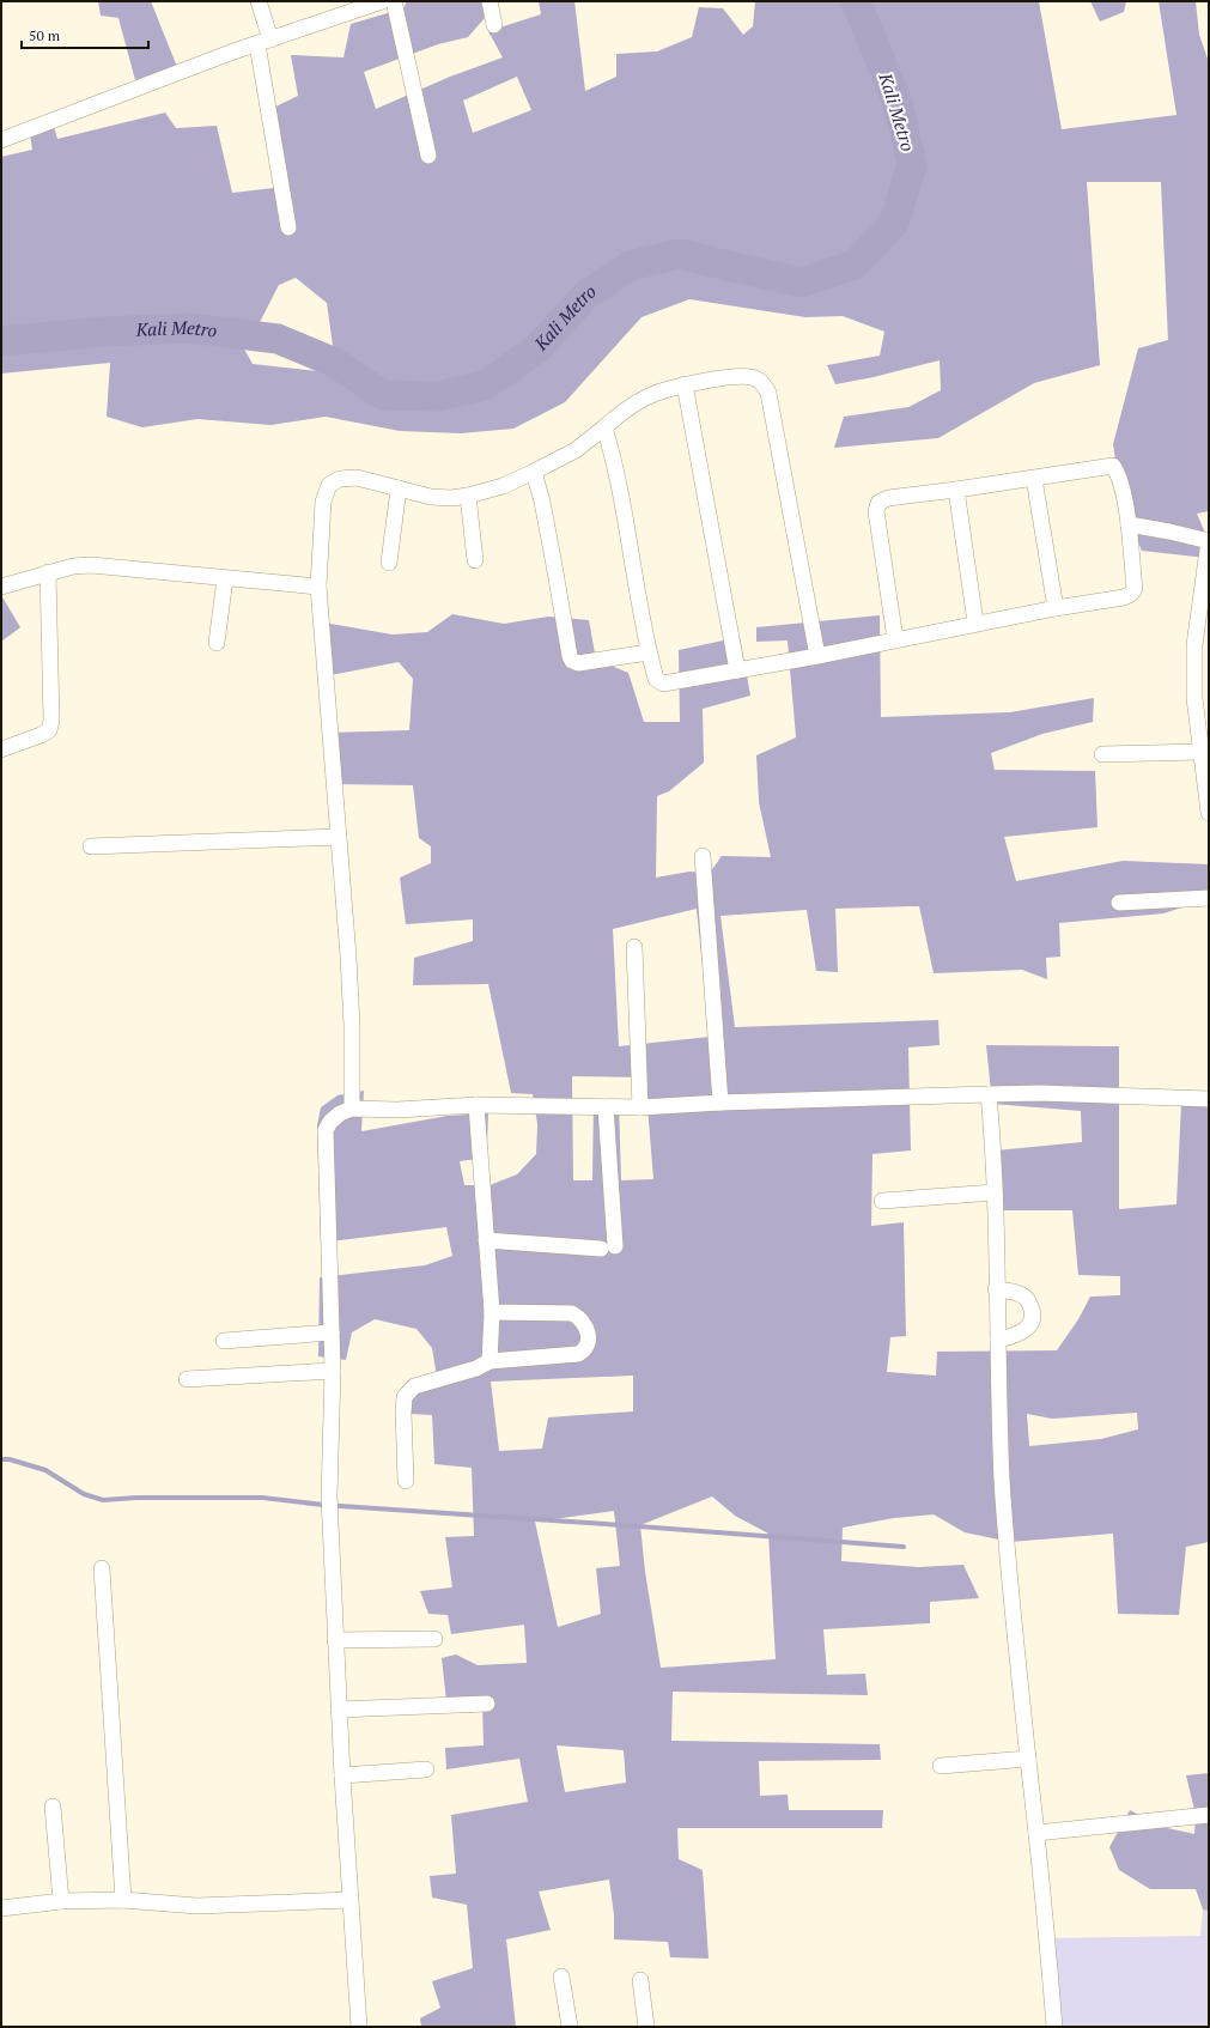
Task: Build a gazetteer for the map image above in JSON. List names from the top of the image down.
{
  "water": ["Kali Metro"],
  "scale_bar": "50 m"
}
